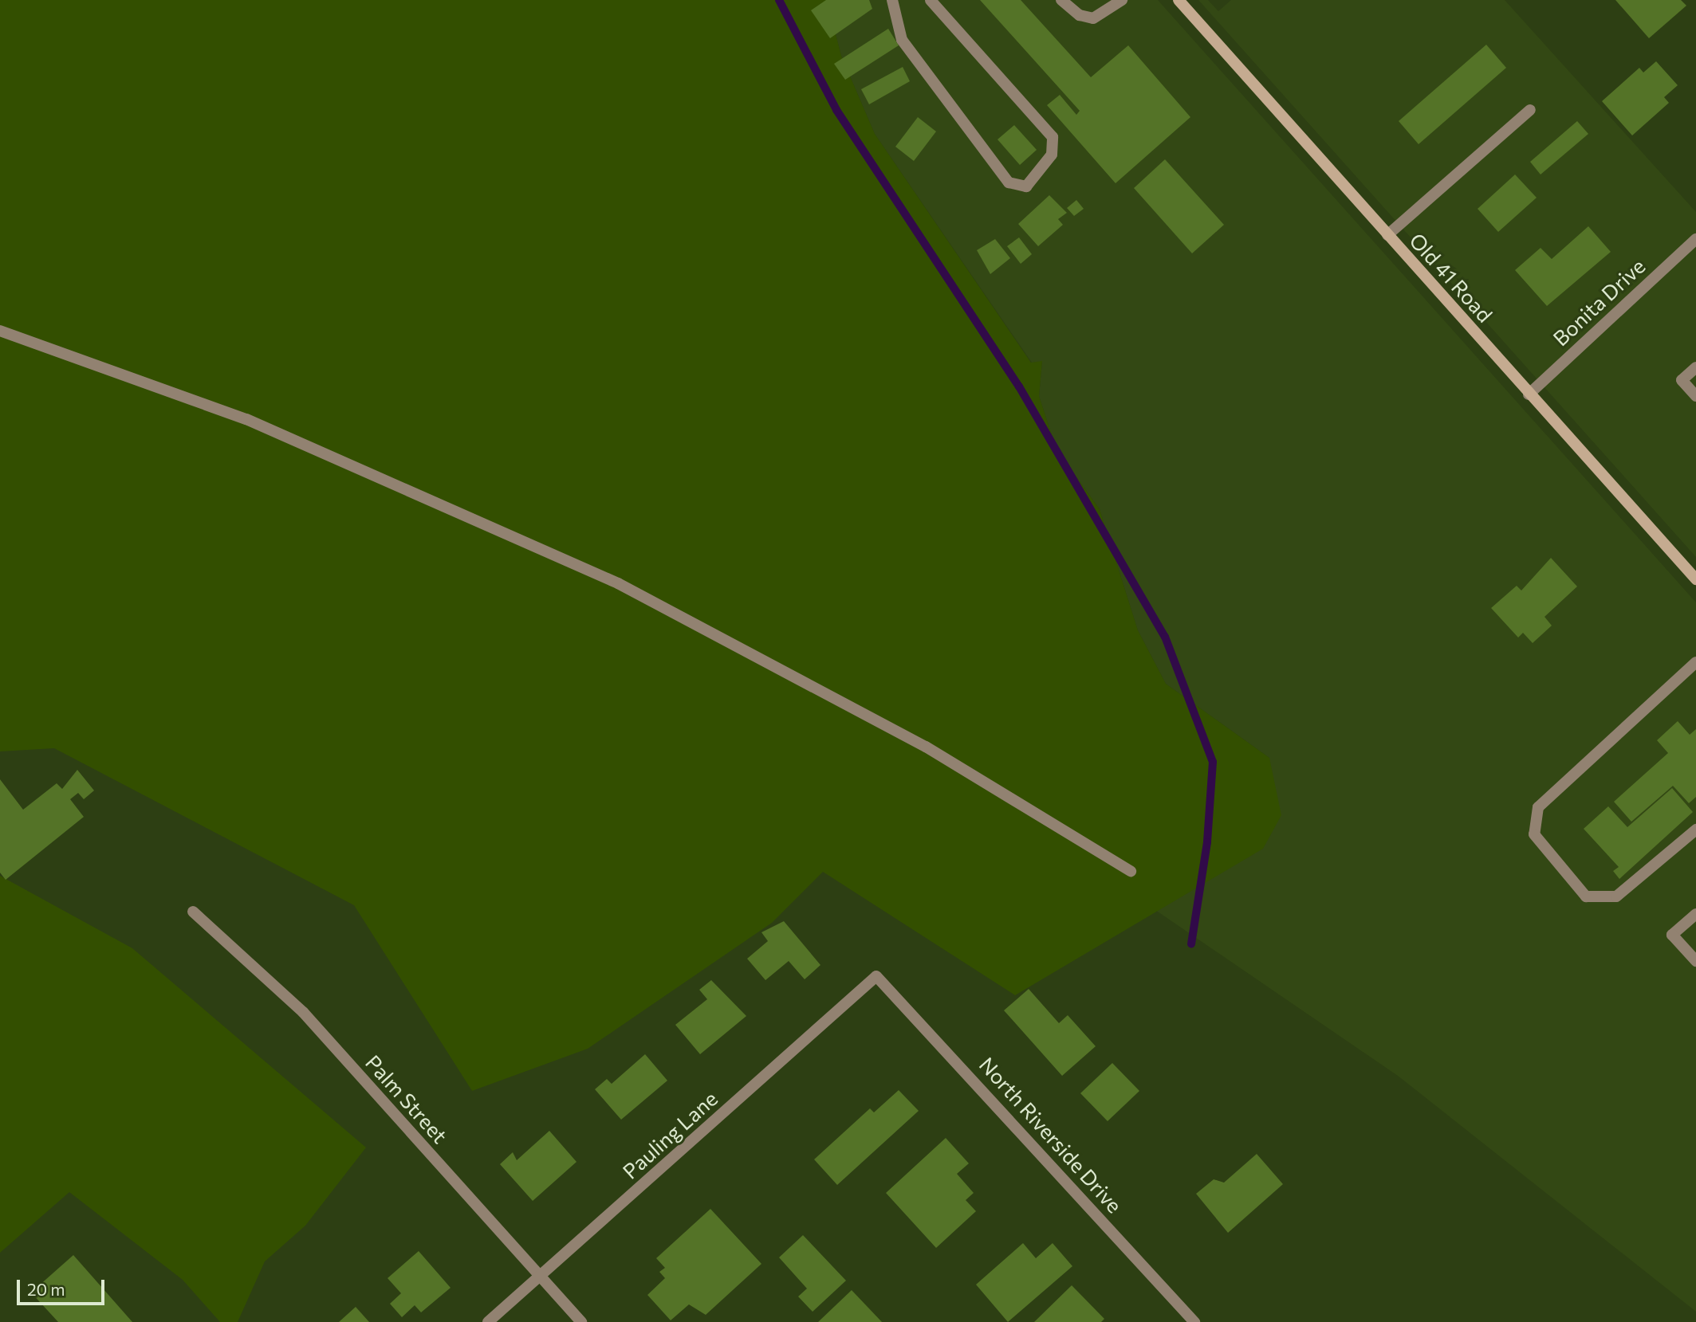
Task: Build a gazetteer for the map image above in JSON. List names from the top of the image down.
{
  "streets": {
    "street": [
      "Old 41 Road",
      "Bonita Drive",
      "Palm Street",
      "Pauling Lane",
      "North Riverside Drive"
    ]
  },
  "crossings": [
    ["Old 41 Road", "Bonita Drive"],
    ["Palm Street", "Pauling Lane"],
    ["Pauling Lane", "North Riverside Drive"]
  ],
  "scale_bar": "20 m"
}
